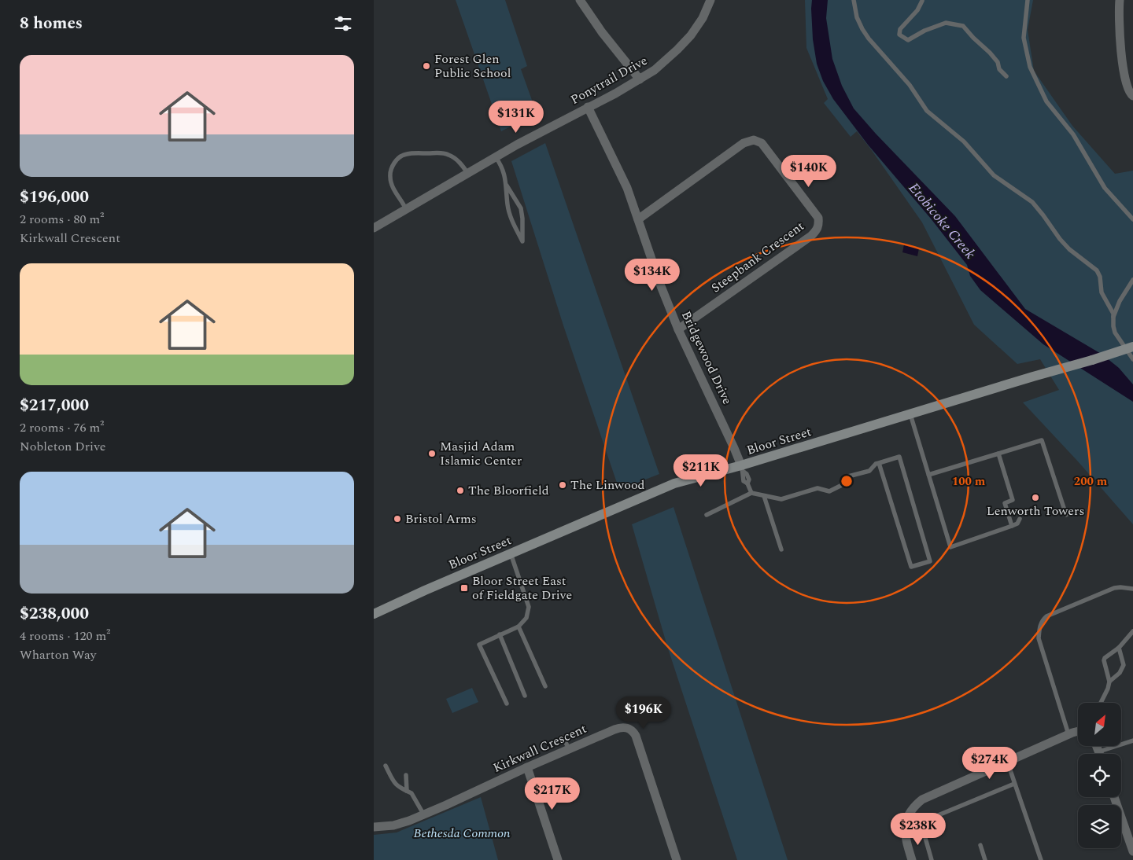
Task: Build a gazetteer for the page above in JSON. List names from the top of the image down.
{
  "streets": {
    "main road": ["Bloor Street"],
    "street": [
      "Ponytrail Drive",
      "Steepbank Crescent",
      "Bridgewood Drive",
      "Kirkwall Crescent"
    ]
  },
  "crossings": [
    ["Ponytrail Drive", "Bridgewood Drive"],
    ["Steepbank Crescent", "Bridgewood Drive"],
    ["Bridgewood Drive", "Bloor Street"]
  ],
  "water": ["Etobicoke Creek"],
  "parks": ["Bethesda Common"],
  "places": {
    "other": [
      "Forest Glen Public School",
      "Masjid Adam Islamic Center",
      "The Linwood",
      "The Bloorfield",
      "Lenworth Towers",
      "Bristol Arms"
    ],
    "transit": ["Bloor Street East of Fieldgate Drive"]
  },
  "north": "top right",
  "page": {
    "heading": "8 homes",
    "list": [
      {
        "name": "$196,000",
        "note": "2 rooms · 80 m² · Kirkwall Crescent"
      },
      {
        "name": "$217,000",
        "note": "2 rooms · 76 m² · Nobleton Drive"
      },
      {
        "name": "$238,000",
        "note": "4 rooms · 120 m² · Wharton Way"
      }
    ],
    "price": [
      "$131K",
      "$140K",
      "$134K",
      "$211K",
      "$196K",
      "$274K",
      "$217K",
      "$238K"
    ]
  },
  "rings": ["100 m", "200 m"]
}
